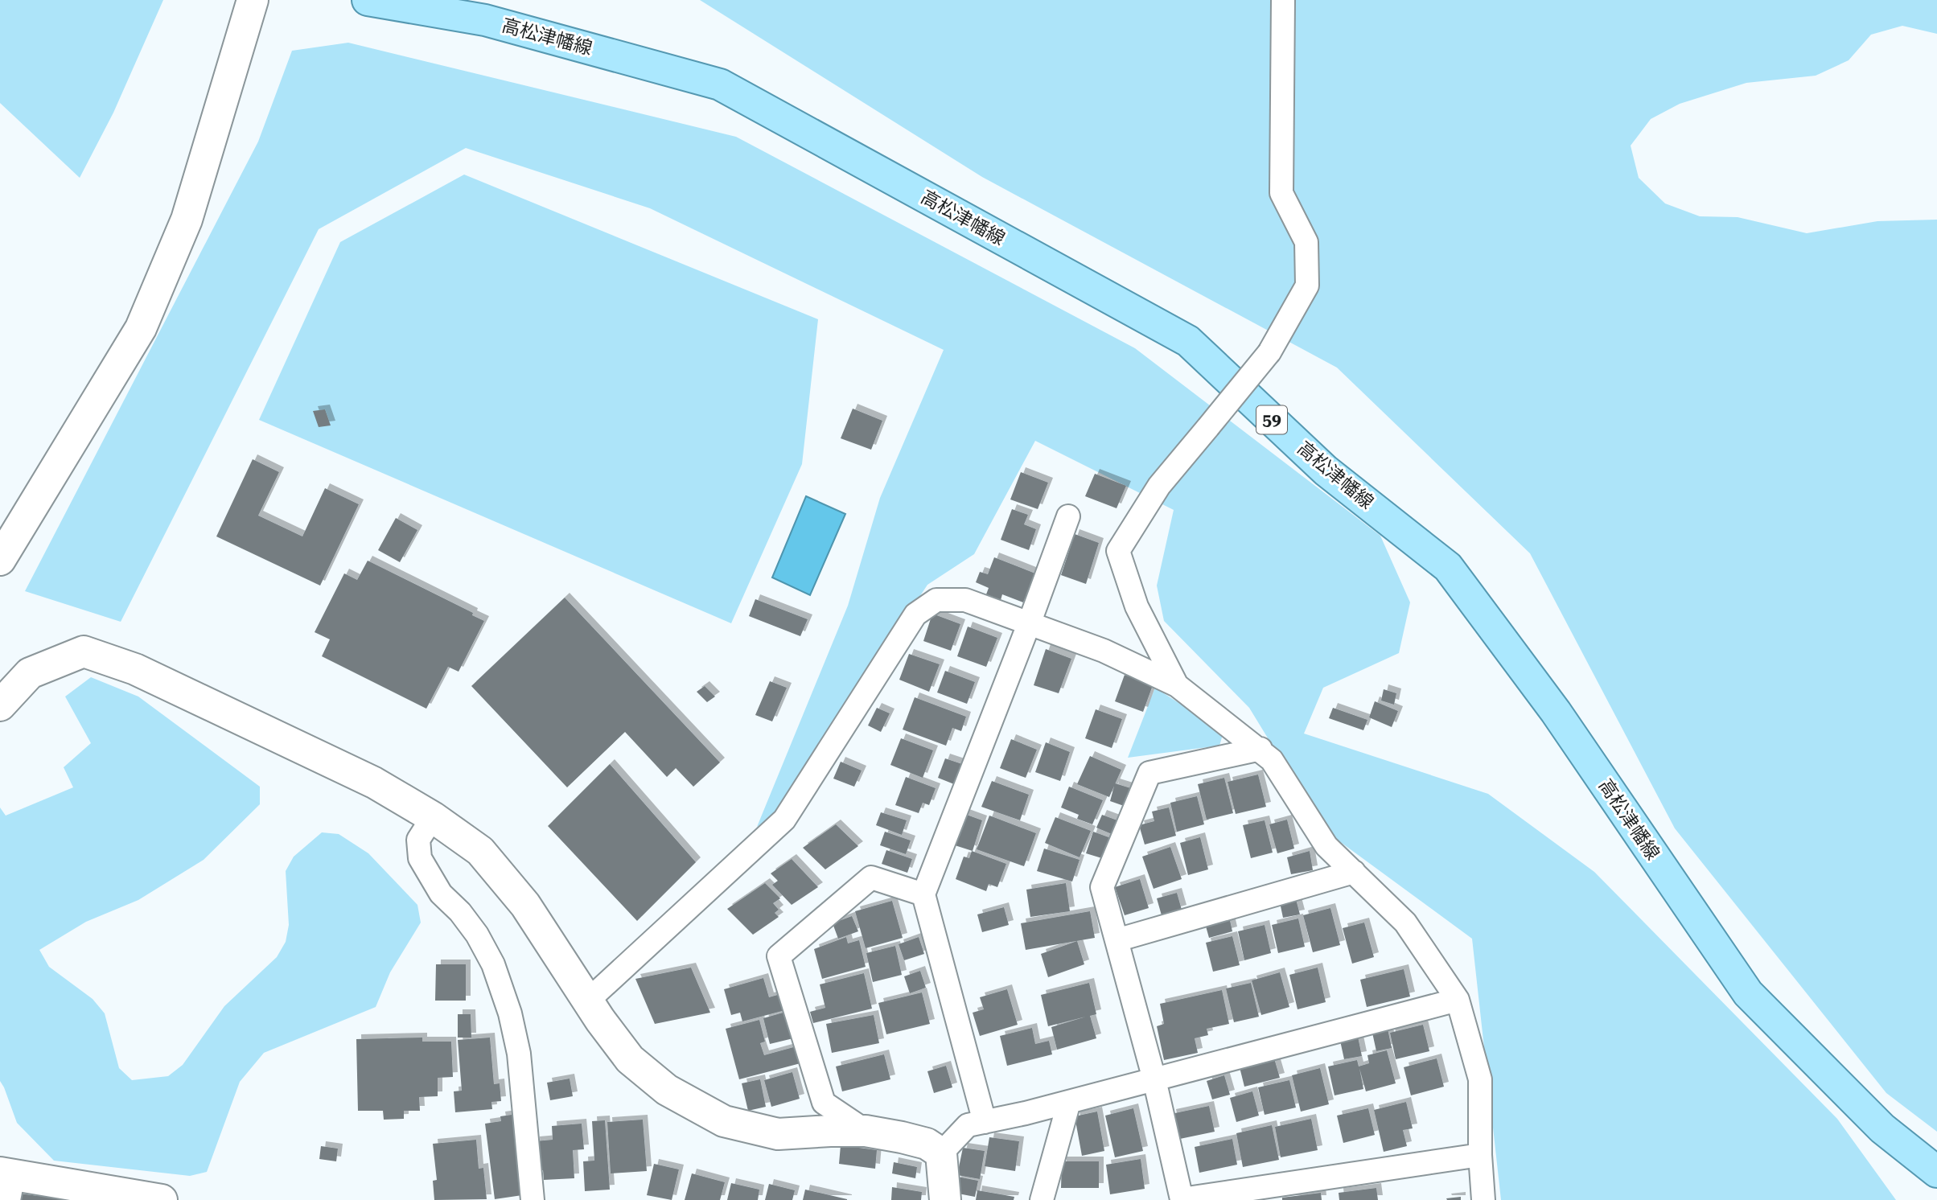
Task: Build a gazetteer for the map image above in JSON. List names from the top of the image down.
{
  "streets": {
    "main road": ["高松津幡線", "59"]
  }
}
